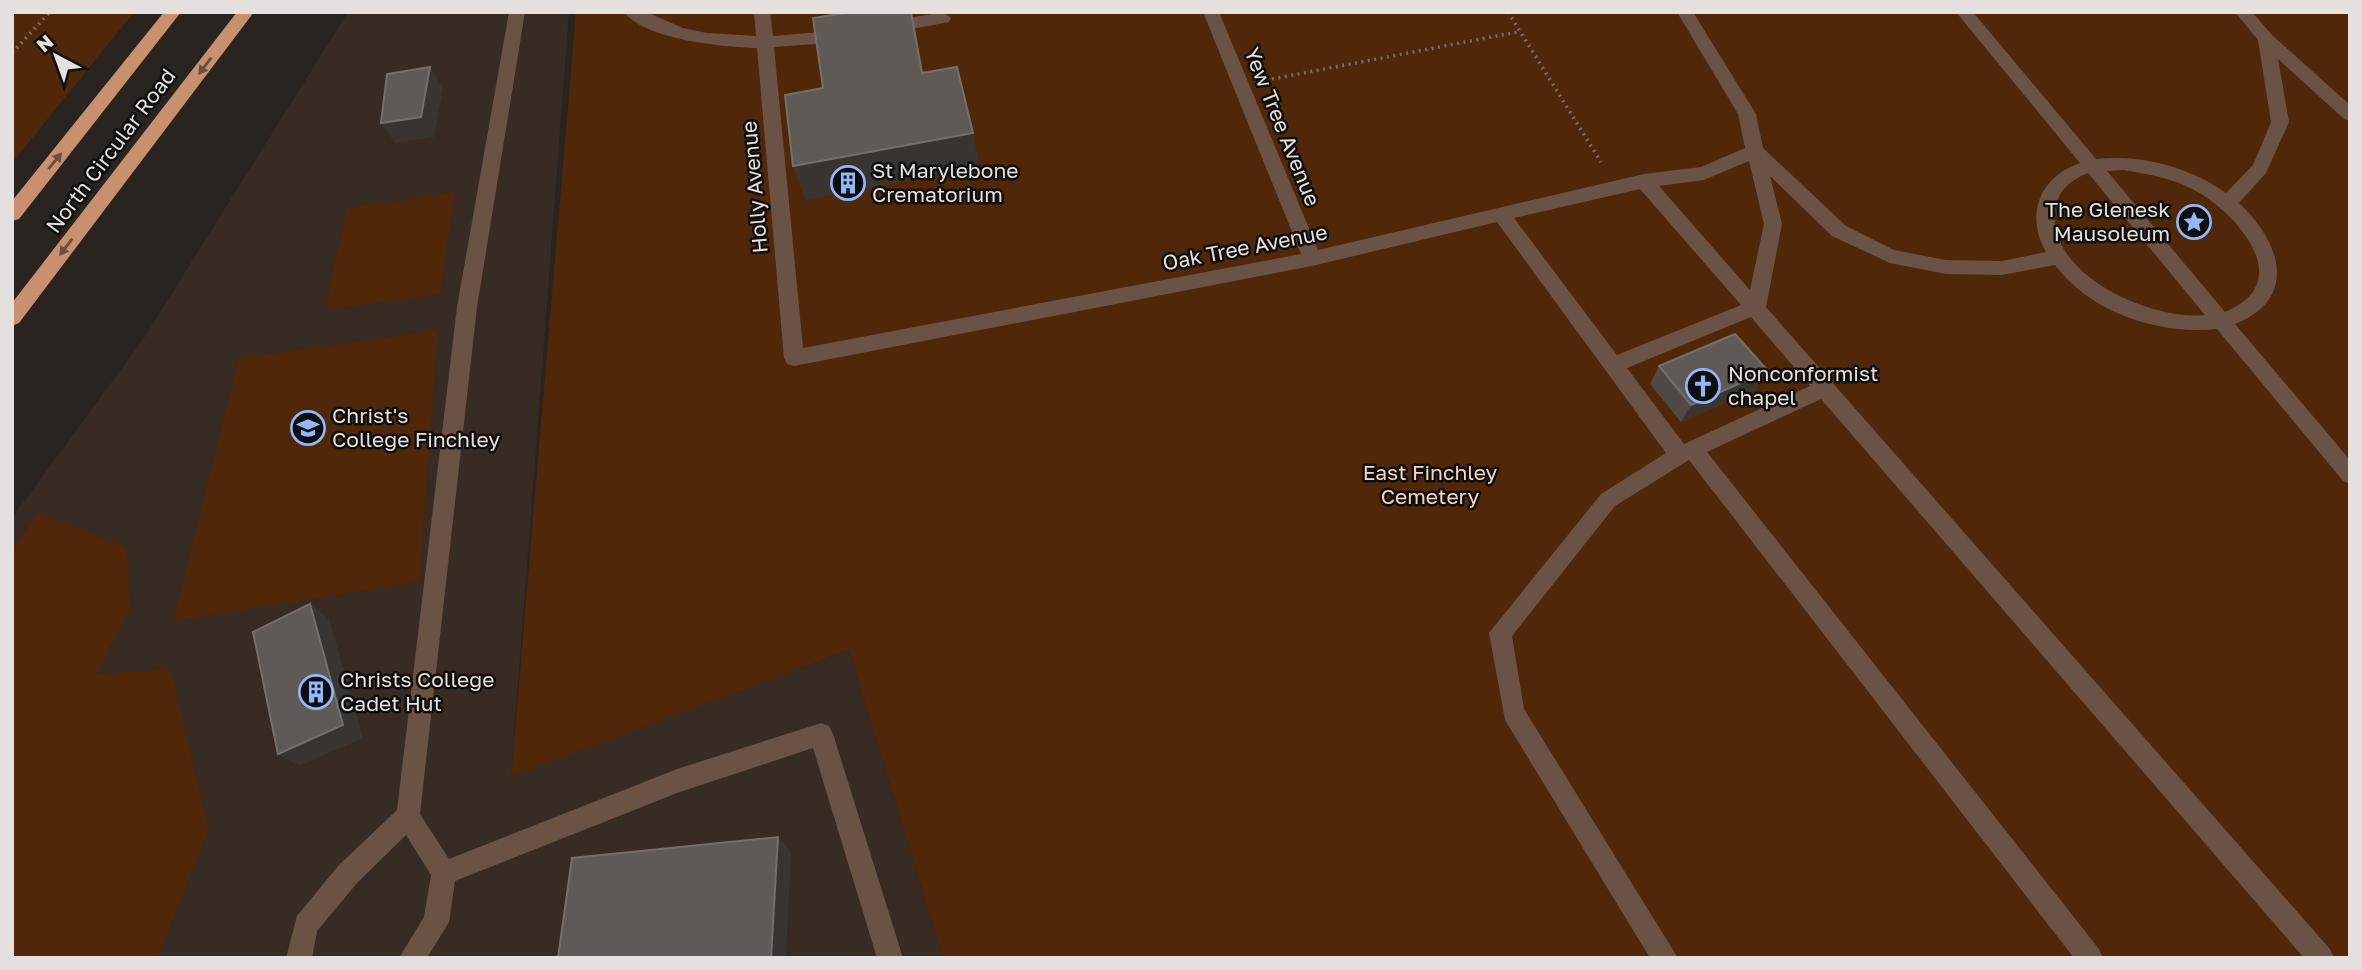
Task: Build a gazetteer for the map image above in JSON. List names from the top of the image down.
{
  "streets": {
    "highway": ["North Circular Road"],
    "lane": ["Yew Tree Avenue", "Holly Avenue", "Oak Tree Avenue"]
  },
  "crossings": [
    ["Yew Tree Avenue", "Oak Tree Avenue"],
    ["Holly Avenue", "Oak Tree Avenue"]
  ],
  "parks": ["East Finchley Cemetery"],
  "places": {
    "building": ["St Marylebone Crematorium", "Christs College Cadet Hut"],
    "place": ["The Glenesk Mausoleum"],
    "church": ["Nonconformist chapel"],
    "school or university": ["Christ's College Finchley"]
  },
  "north": "top left"
}
